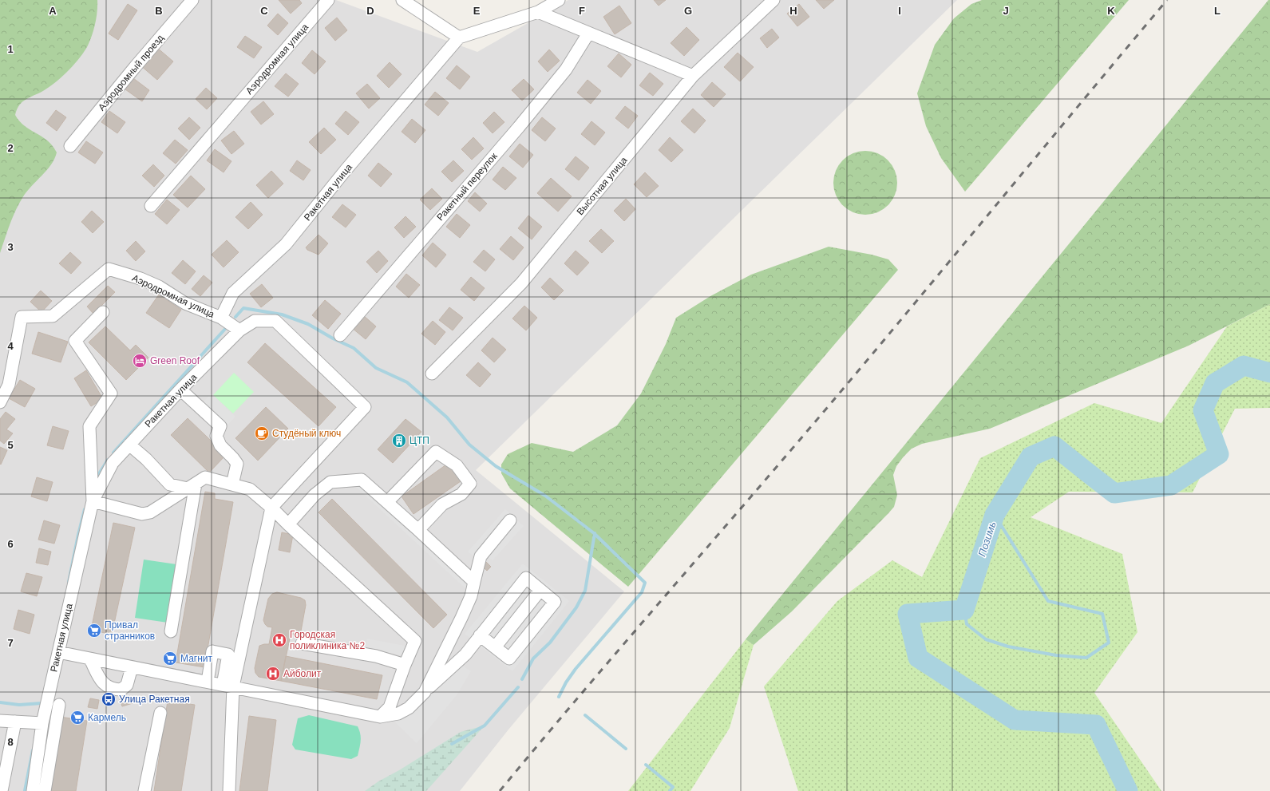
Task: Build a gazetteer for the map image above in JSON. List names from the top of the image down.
{
  "streets": {
    "street": [
      "Аэродромная улица",
      "Аэродромный проезд",
      "Высотная улица",
      "Ракетный переулок",
      "Ракетная улица"
    ]
  },
  "crossings": [
    ["Аэродромная улица", "Ракетная улица"]
  ],
  "water": ["Позимь"],
  "places": {
    "hotel": ["Green Roof"],
    "cafe": ["Студёный ключ"],
    "building": ["ЦТП"],
    "supermarket": ["Привал странников", "Магнит", "Кармель"],
    "hospital": ["Городская поликлиника №2", "Айболит"],
    "bus stop": ["Улица Ракетная"]
  },
  "grid": {
    "columns": [
      "A",
      "B",
      "C",
      "D",
      "E",
      "F",
      "G",
      "H",
      "I",
      "J",
      "K",
      "L"
    ],
    "rows": [
      "1",
      "2",
      "3",
      "4",
      "5",
      "6",
      "7",
      "8"
    ]
  }
}
